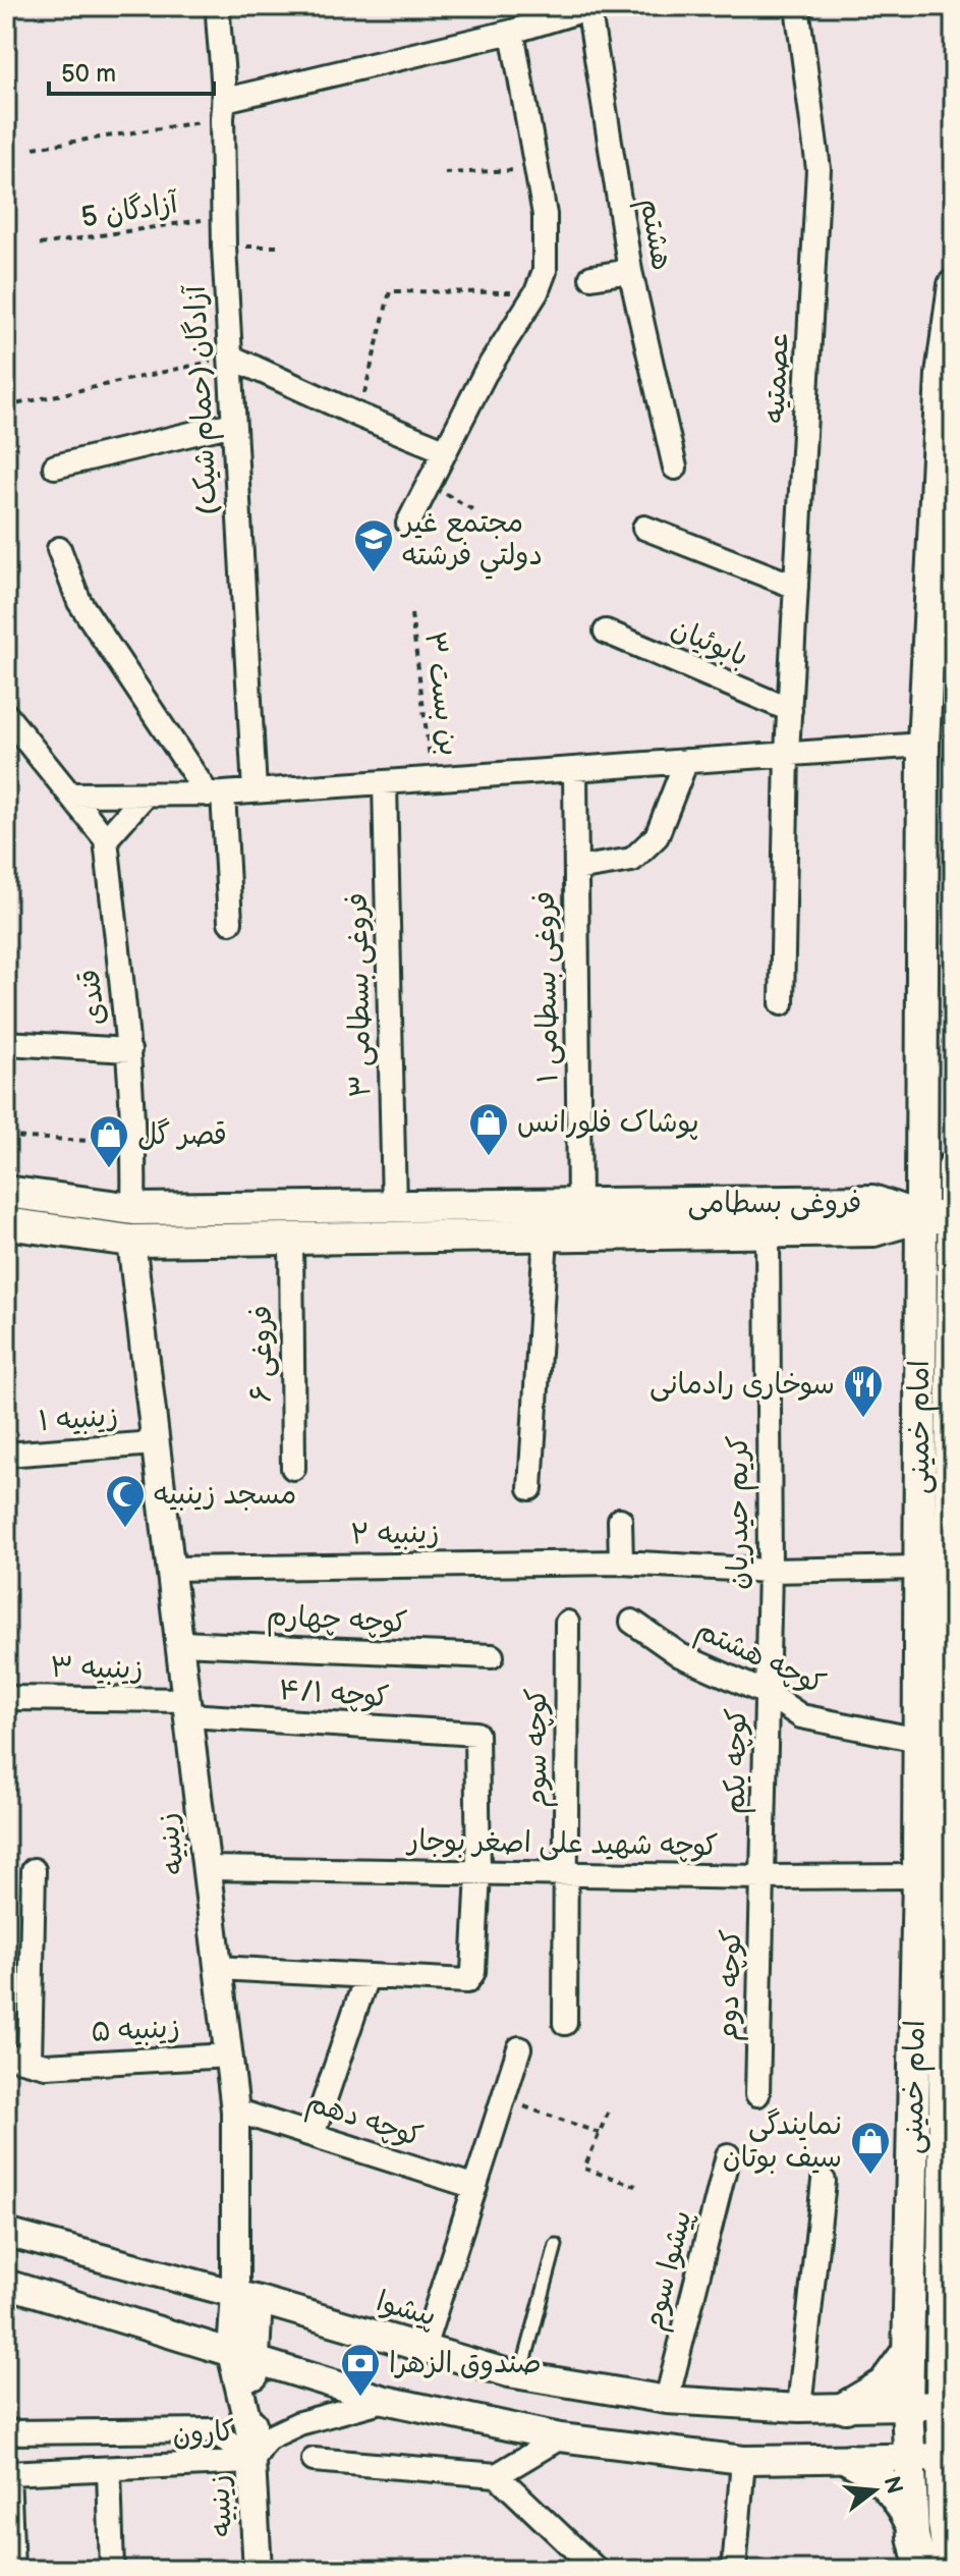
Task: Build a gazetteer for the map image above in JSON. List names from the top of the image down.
{
  "streets": {
    "main road": ["فروغی بسطامی", "امام خمینی"],
    "street": [
      "هشتم",
      "عصمتیه",
      "آزادگان (حمام شیک)",
      "بابوئیان",
      "فروغی بسطامی ۱",
      "فروغی بسطامی ۳",
      "قندی",
      "فروغی ۶",
      "زینبیه ۱",
      "کریم حیدریان",
      "زینبیه ۲",
      "کوچه چهارم",
      "کوچه هشتم",
      "زینبیه ۳",
      "کوچه ۴/۱",
      "کوچه سوم",
      "کوچه یکم",
      "زینبیه",
      "کوچه شهید علی اصغر بوجار",
      "کوچه دوم",
      "زینبیه ۵",
      "کوچه دهم",
      "پیشوا سوم",
      "پیشوا",
      "کارون"
    ],
    "path": ["آزادگان 5", "بن بست ۳"]
  },
  "crossings": [
    ["آزادگان 5", "آزادگان (حمام شیک)"],
    ["عصمتیه", "بابوئیان"],
    ["فروغی بسطامی ۱", "فروغی بسطامی"],
    ["فروغی بسطامی ۳", "فروغی بسطامی"],
    ["قندی", "فروغی بسطامی"],
    ["فروغی بسطامی", "فروغی ۶"],
    ["فروغی بسطامی", "امام خمینی"],
    ["فروغی بسطامی", "کریم حیدریان"],
    ["فروغی بسطامی", "زینبیه"],
    ["زینبیه ۱", "زینبیه"],
    ["امام خمینی", "زینبیه ۲"],
    ["امام خمینی", "کوچه هشتم"],
    ["امام خمینی", "کوچه شهید علی اصغر بوجار"],
    ["امام خمینی", "پیشوا"],
    ["کریم حیدریان", "زینبیه ۲"],
    ["کریم حیدریان", "کوچه هشتم"],
    ["کریم حیدریان", "کوچه یکم"],
    ["زینبیه ۲", "زینبیه"],
    ["کوچه چهارم", "زینبیه"],
    ["کوچه هشتم", "کوچه یکم"],
    ["زینبیه ۳", "کوچه ۴/۱"],
    ["زینبیه ۳", "زینبیه"],
    ["کوچه ۴/۱", "زینبیه"],
    ["کوچه ۴/۱", "کوچه شهید علی اصغر بوجار"],
    ["کوچه سوم", "کوچه شهید علی اصغر بوجار"],
    ["کوچه یکم", "کوچه شهید علی اصغر بوجار"],
    ["کوچه یکم", "کوچه دوم"],
    ["زینبیه", "کوچه شهید علی اصغر بوجار"],
    ["زینبیه", "زینبیه ۵"],
    ["زینبیه", "کوچه دهم"],
    ["زینبیه", "پیشوا"],
    ["زینبیه", "کارون"],
    ["کوچه شهید علی اصغر بوجار", "کوچه دوم"],
    ["پیشوا سوم", "پیشوا"]
  ],
  "places": {
    "school or university": ["مجتمع غير دولتي فرشته"],
    "shop": ["پوشاک فلورانس", "قصر گل", "نمایندگی سیف بوتان"],
    "restaurant": ["سوخاری رادمانی"],
    "mosque": ["مسجد زینبیه"],
    "bank": ["صندوق الزهرا"]
  },
  "scale_bar": "50 m",
  "north": "right"
}
